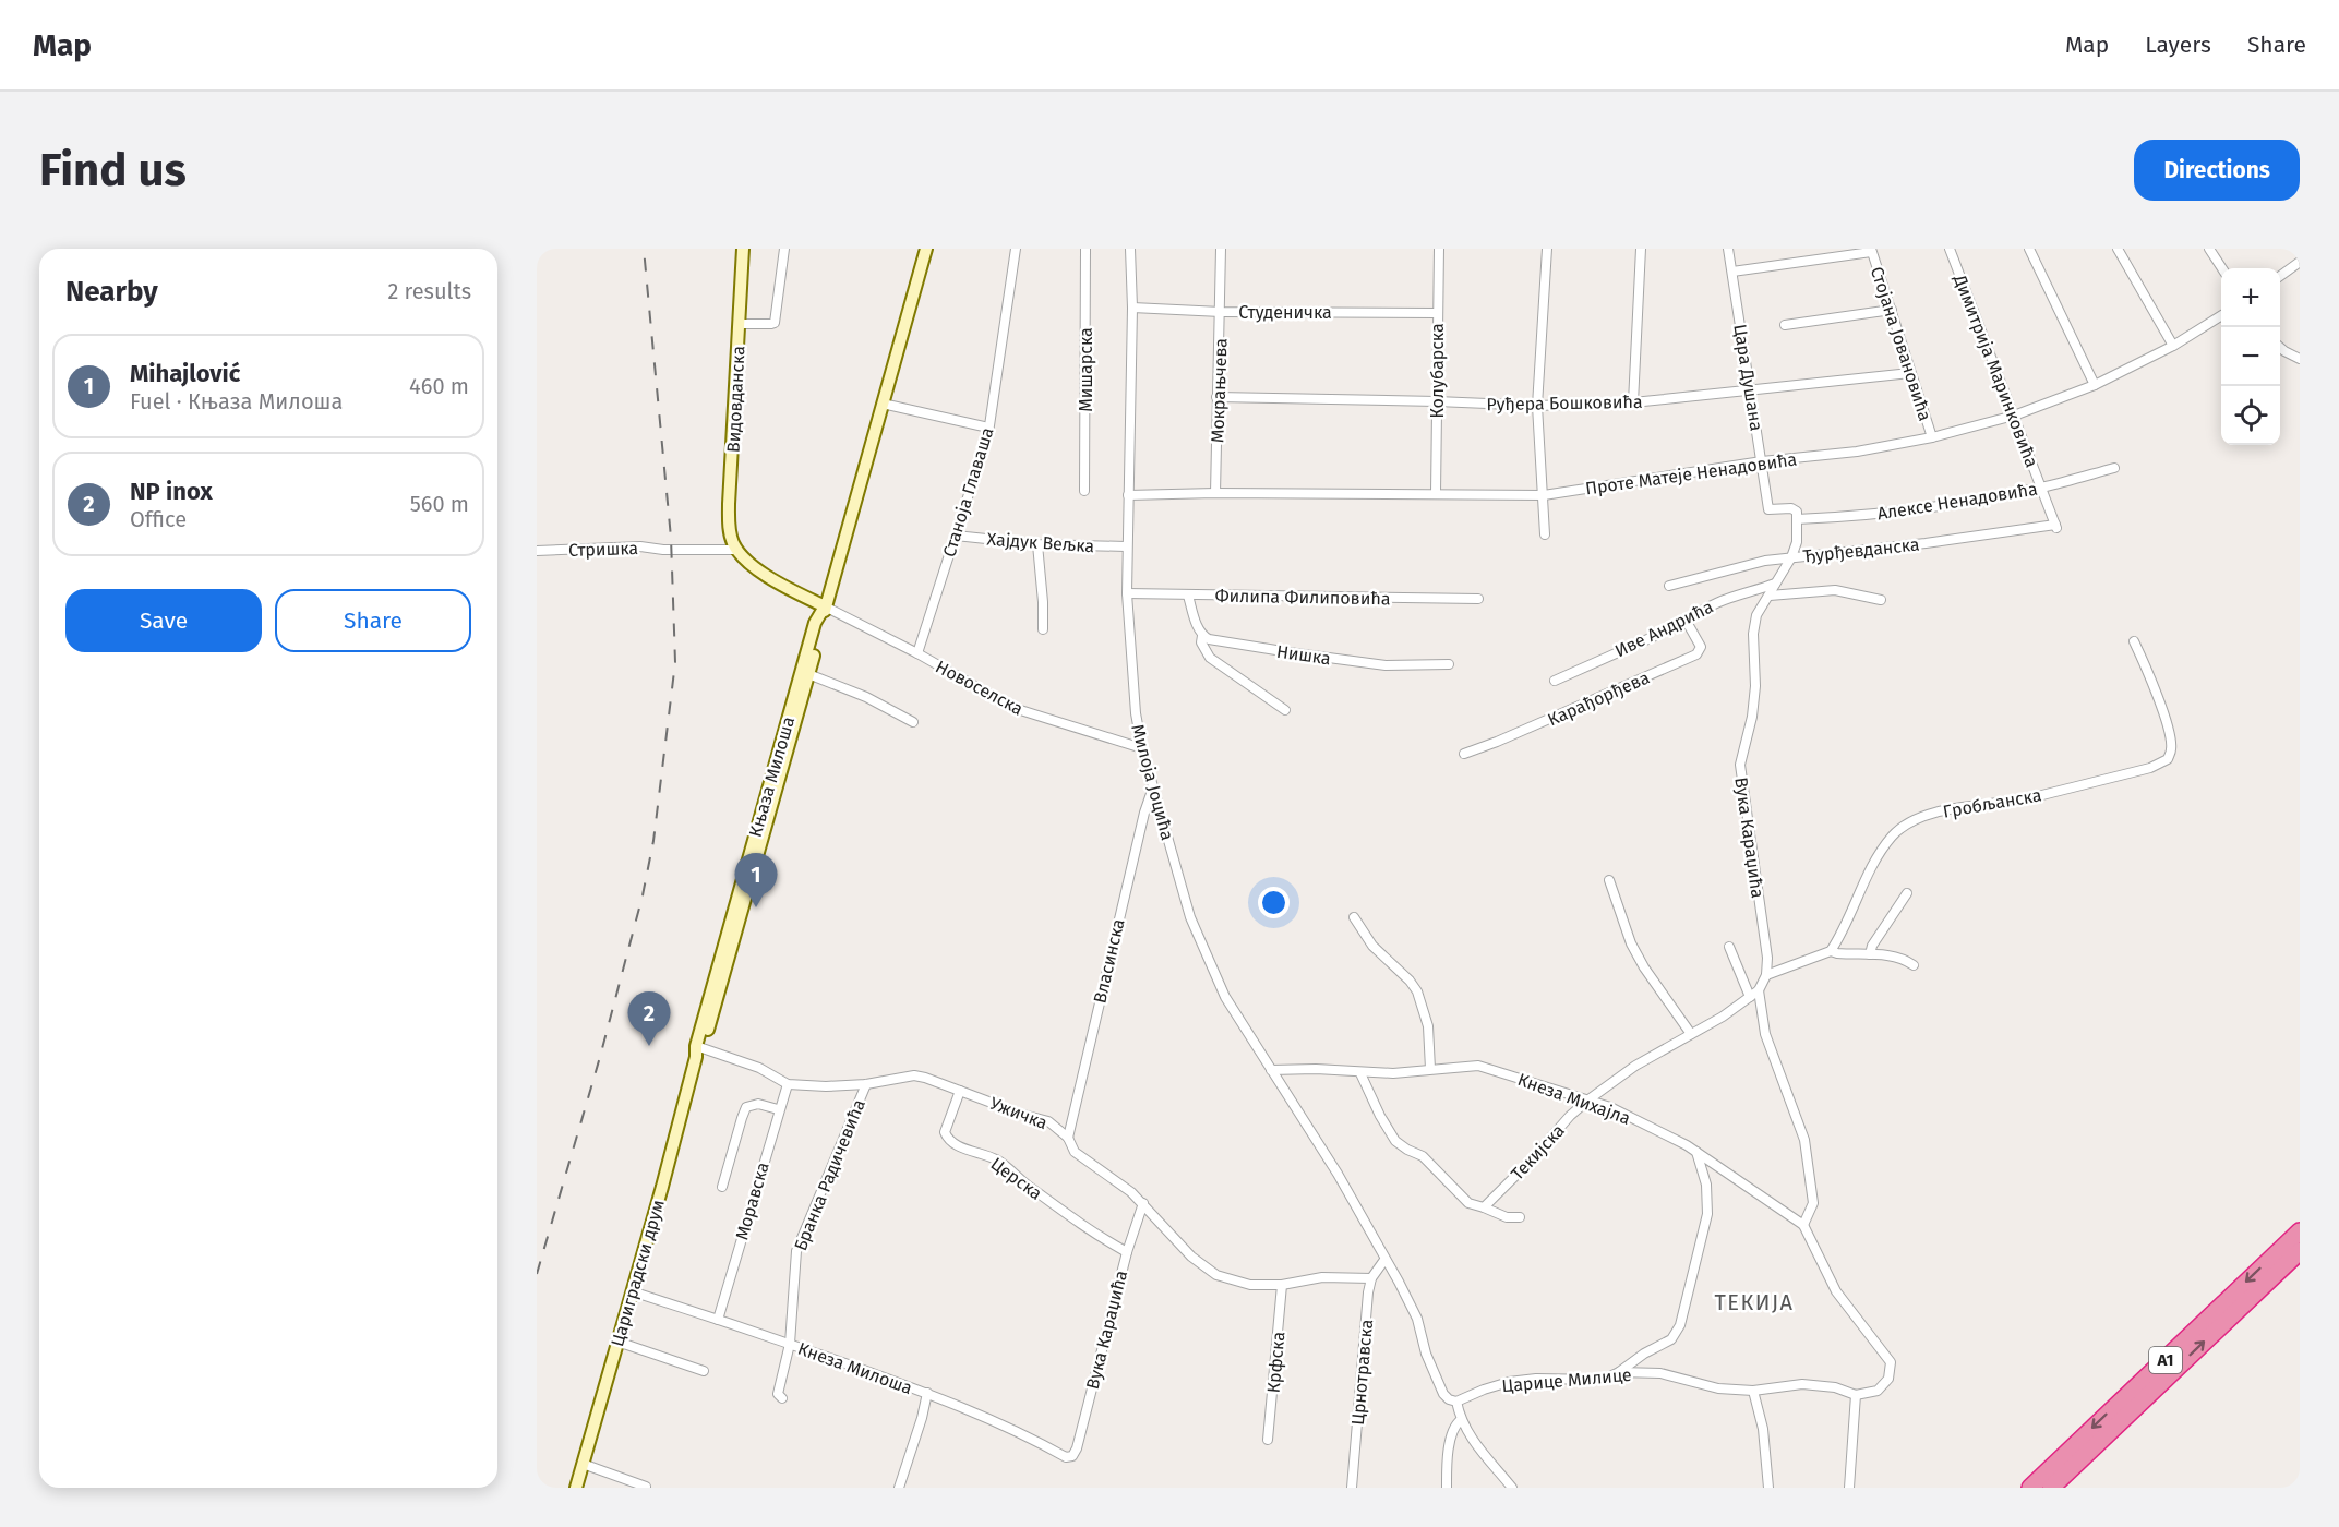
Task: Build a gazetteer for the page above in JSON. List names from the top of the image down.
{
  "streets": {
    "highway": ["A1"],
    "main road": ["Видовданска", "Књаза Милоша", "Цариградски друм"],
    "street": [
      "Студеничка",
      "Стојана Јовановића",
      "Мишарска",
      "Колубарска",
      "Димитрија Маринковића",
      "Цара Душана",
      "Мокрањчева",
      "Руђера Бошковића",
      "Проте Матеје Ненадовића",
      "Станоја Главаша",
      "Алексе Ненадовића",
      "Хајдук Вељка",
      "Стришка",
      "Ђурђевданска",
      "Филипа Филиповића",
      "Иве Андрића",
      "Нишка",
      "Новоселска",
      "Карађорђева",
      "Милоја Јоцића",
      "Гробљанска",
      "Вука Караџића",
      "Власинска",
      "Кнеза Михајла",
      "Ужичка",
      "Текијска",
      "Бранка Радичевића",
      "Церска",
      "Моравска",
      "Крфска",
      "Кнеза Милоша",
      "Црнотравска",
      "Царице Милице"
    ]
  },
  "crossings": [
    ["Студеничка", "Колубарска"],
    ["Студеничка", "Мокрањчева"],
    ["Студеничка", "Милоја Јоцића"],
    ["Стојана Јовановића", "Руђера Бошковића"],
    ["Стојана Јовановића", "Проте Матеје Ненадовића"],
    ["Колубарска", "Руђера Бошковића"],
    ["Колубарска", "Проте Матеје Ненадовића"],
    ["Димитрија Маринковића", "Проте Матеје Ненадовића"],
    ["Димитрија Маринковића", "Алексе Ненадовића"],
    ["Димитрија Маринковића", "Ђурђевданска"],
    ["Цара Душана", "Руђера Бошковића"],
    ["Цара Душана", "Проте Матеје Ненадовића"],
    ["Цара Душана", "Алексе Ненадовића"],
    ["Цара Душана", "Вука Караџића"],
    ["Мокрањчева", "Руђера Бошковића"],
    ["Мокрањчева", "Проте Матеје Ненадовића"],
    ["Видовданска", "Стришка"],
    ["Проте Матеје Ненадовића", "Милоја Јоцића"],
    ["Станоја Главаша", "Хајдук Вељка"],
    ["Станоја Главаша", "Новоселска"],
    ["Алексе Ненадовића", "Вука Караџића"],
    ["Хајдук Вељка", "Милоја Јоцића"],
    ["Ђурђевданска", "Вука Караџића"],
    ["Филипа Филиповића", "Милоја Јоцића"],
    ["Иве Андрића", "Карађорђева"],
    ["Иве Андрића", "Вука Караџића"],
    ["Новоселска", "Књаза Милоша"],
    ["Новоселска", "Милоја Јоцића"],
    ["Књаза Милоша", "Цариградски друм"],
    ["Милоја Јоцића", "Власинска"],
    ["Милоја Јоцића", "Кнеза Михајла"],
    ["Милоја Јоцића", "Црнотравска"],
    ["Милоја Јоцића", "Царице Милице"],
    ["Вука Караџића", "Ужичка"],
    ["Вука Караџића", "Церска"],
    ["Вука Караџића", "Кнеза Милоша"],
    ["Власинска", "Ужичка"],
    ["Кнеза Михајла", "Текијска"],
    ["Кнеза Михајла", "Царице Милице"],
    ["Ужичка", "Бранка Радичевића"],
    ["Ужичка", "Церска"],
    ["Ужичка", "Моравска"],
    ["Ужичка", "Цариградски друм"],
    ["Ужичка", "Крфска"],
    ["Ужичка", "Црнотравска"],
    ["Бранка Радичевића", "Кнеза Милоша"],
    ["Моравска", "Кнеза Милоша"],
    ["Цариградски друм", "Кнеза Милоша"]
  ],
  "districts": ["ТЕКИЈА"],
  "page": {
    "header": "Map",
    "nav": ["Map", "Layers", "Share"],
    "buttons": [
      "Directions",
      ["Save", "Share"]
    ],
    "title": "Find us",
    "heading": ["Nearby", "2 results"],
    "map_buttons": ["+", "−"],
    "list": [
      {
        "mark": "1",
        "name": "Mihajlović",
        "note": "Fuel · Књаза Милоша",
        "value": "460 m"
      },
      {
        "mark": "2",
        "name": "NP inox",
        "note": "Office",
        "value": "560 m"
      }
    ],
    "pins": ["1", "2"]
  }
}
